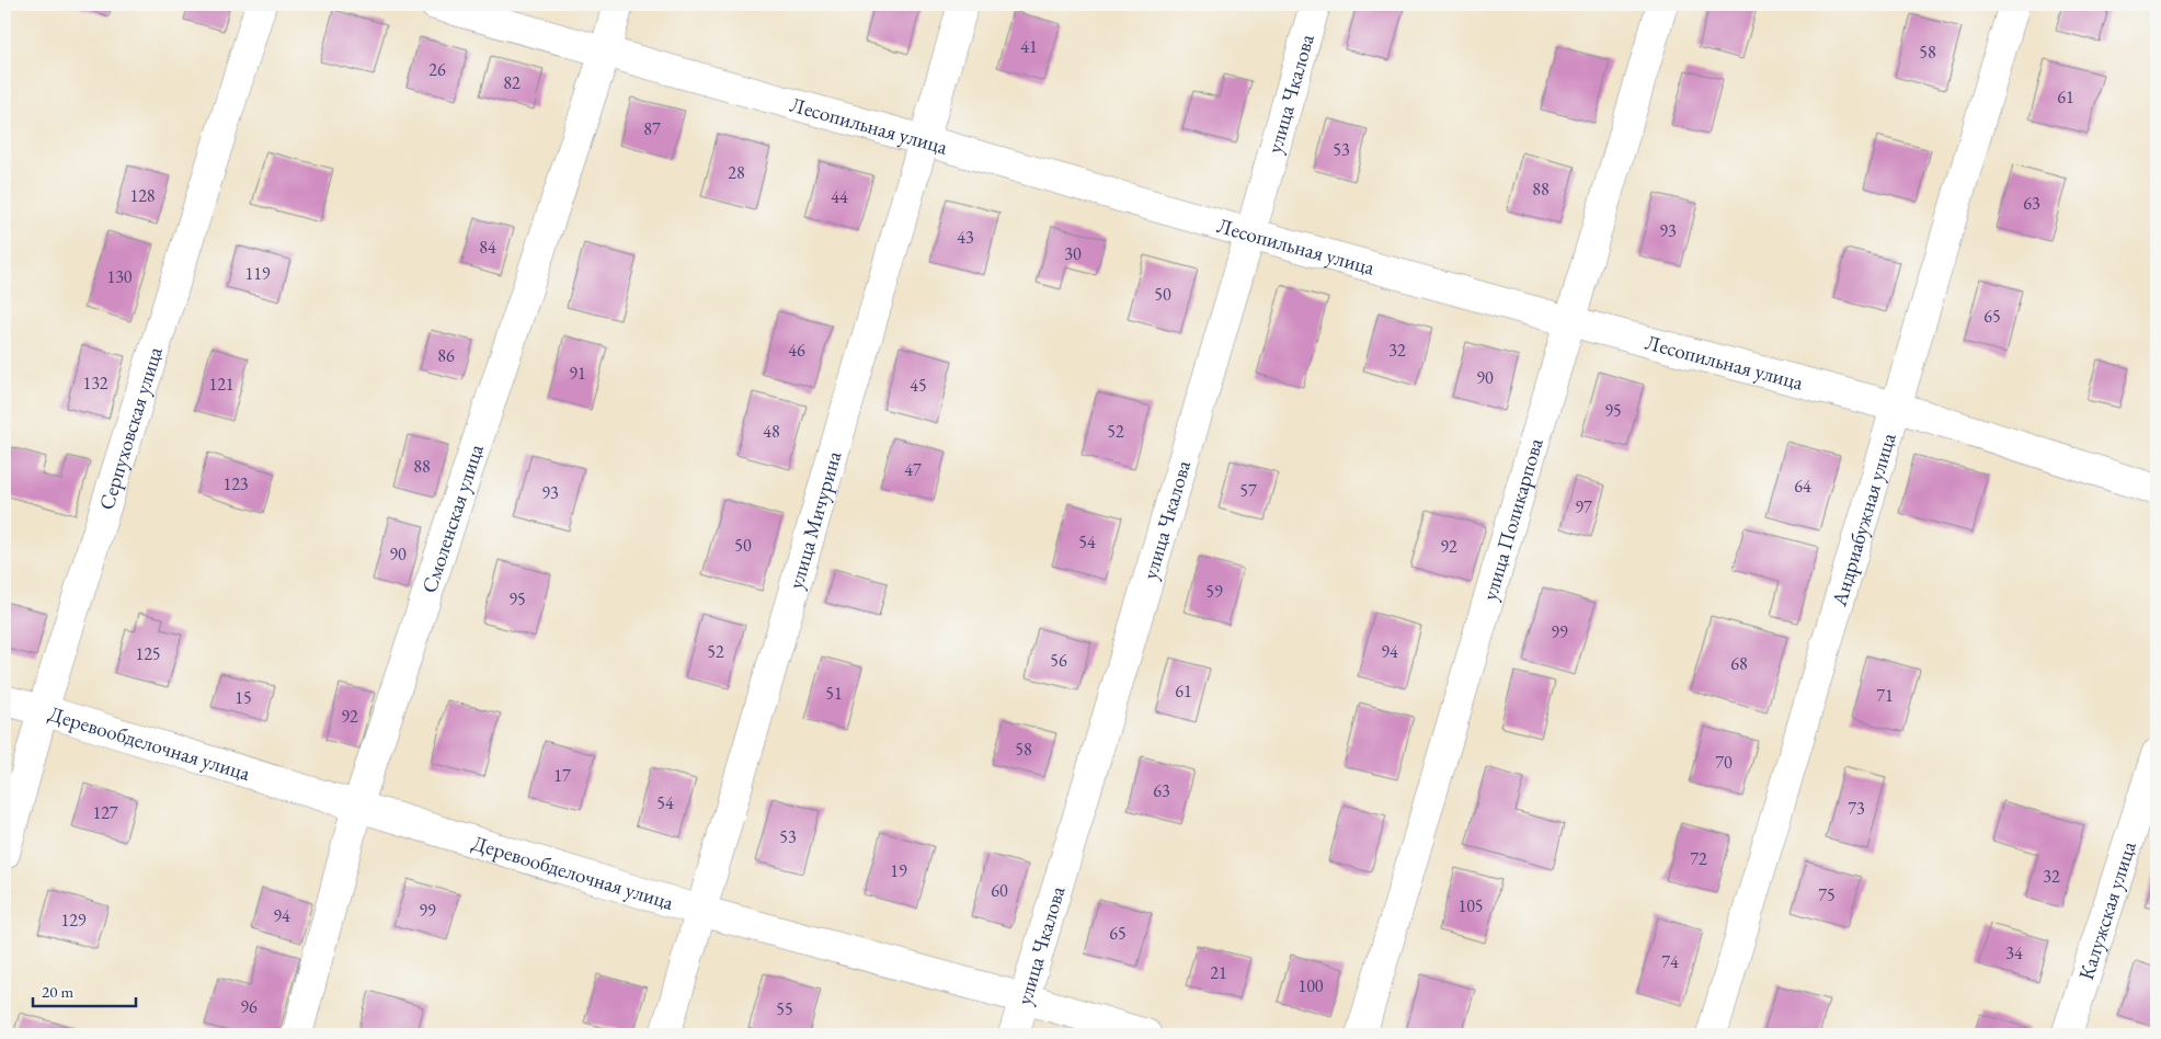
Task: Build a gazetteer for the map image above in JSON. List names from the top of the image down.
{
  "streets": {
    "street": [
      "улица Чкалова",
      "Лесопильная улица",
      "Серпуховская улица",
      "Смоленская улица",
      "улица Мичурина",
      "улица Поликарпова",
      "Андриабужная улица",
      "Деревообделочная улица",
      "Калужская улица"
    ]
  },
  "crossings": [
    ["улица Чкалова", "Лесопильная улица"],
    ["улица Чкалова", "Деревообделочная улица"],
    ["Лесопильная улица", "Смоленская улица"],
    ["Лесопильная улица", "улица Мичурина"],
    ["Лесопильная улица", "улица Поликарпова"],
    ["Лесопильная улица", "Андриабужная улица"],
    ["Серпуховская улица", "Деревообделочная улица"],
    ["Смоленская улица", "Деревообделочная улица"],
    ["улица Мичурина", "Деревообделочная улица"]
  ],
  "house_numbers": [
    "41",
    "58",
    "26",
    "82",
    "61",
    "87",
    "53",
    "28",
    "88",
    "128",
    "44",
    "63",
    "93",
    "43",
    "84",
    "30",
    "119",
    "130",
    "50",
    "65",
    "46",
    "32",
    "86",
    "91",
    "90",
    "132",
    "121",
    "45",
    "95",
    "48",
    "52",
    "88",
    "47",
    "123",
    "64",
    "57",
    "93",
    "97",
    "54",
    "50",
    "92",
    "90",
    "59",
    "95",
    "99",
    "52",
    "94",
    "125",
    "56",
    "68",
    "61",
    "51",
    "71",
    "15",
    "92",
    "58",
    "70",
    "17",
    "63",
    "54",
    "73",
    "127",
    "53",
    "72",
    "19",
    "32",
    "60",
    "75",
    "105",
    "99",
    "94",
    "129",
    "65",
    "34",
    "74",
    "21",
    "100",
    "96",
    "55"
  ],
  "scale_bar": "20 m"
}
